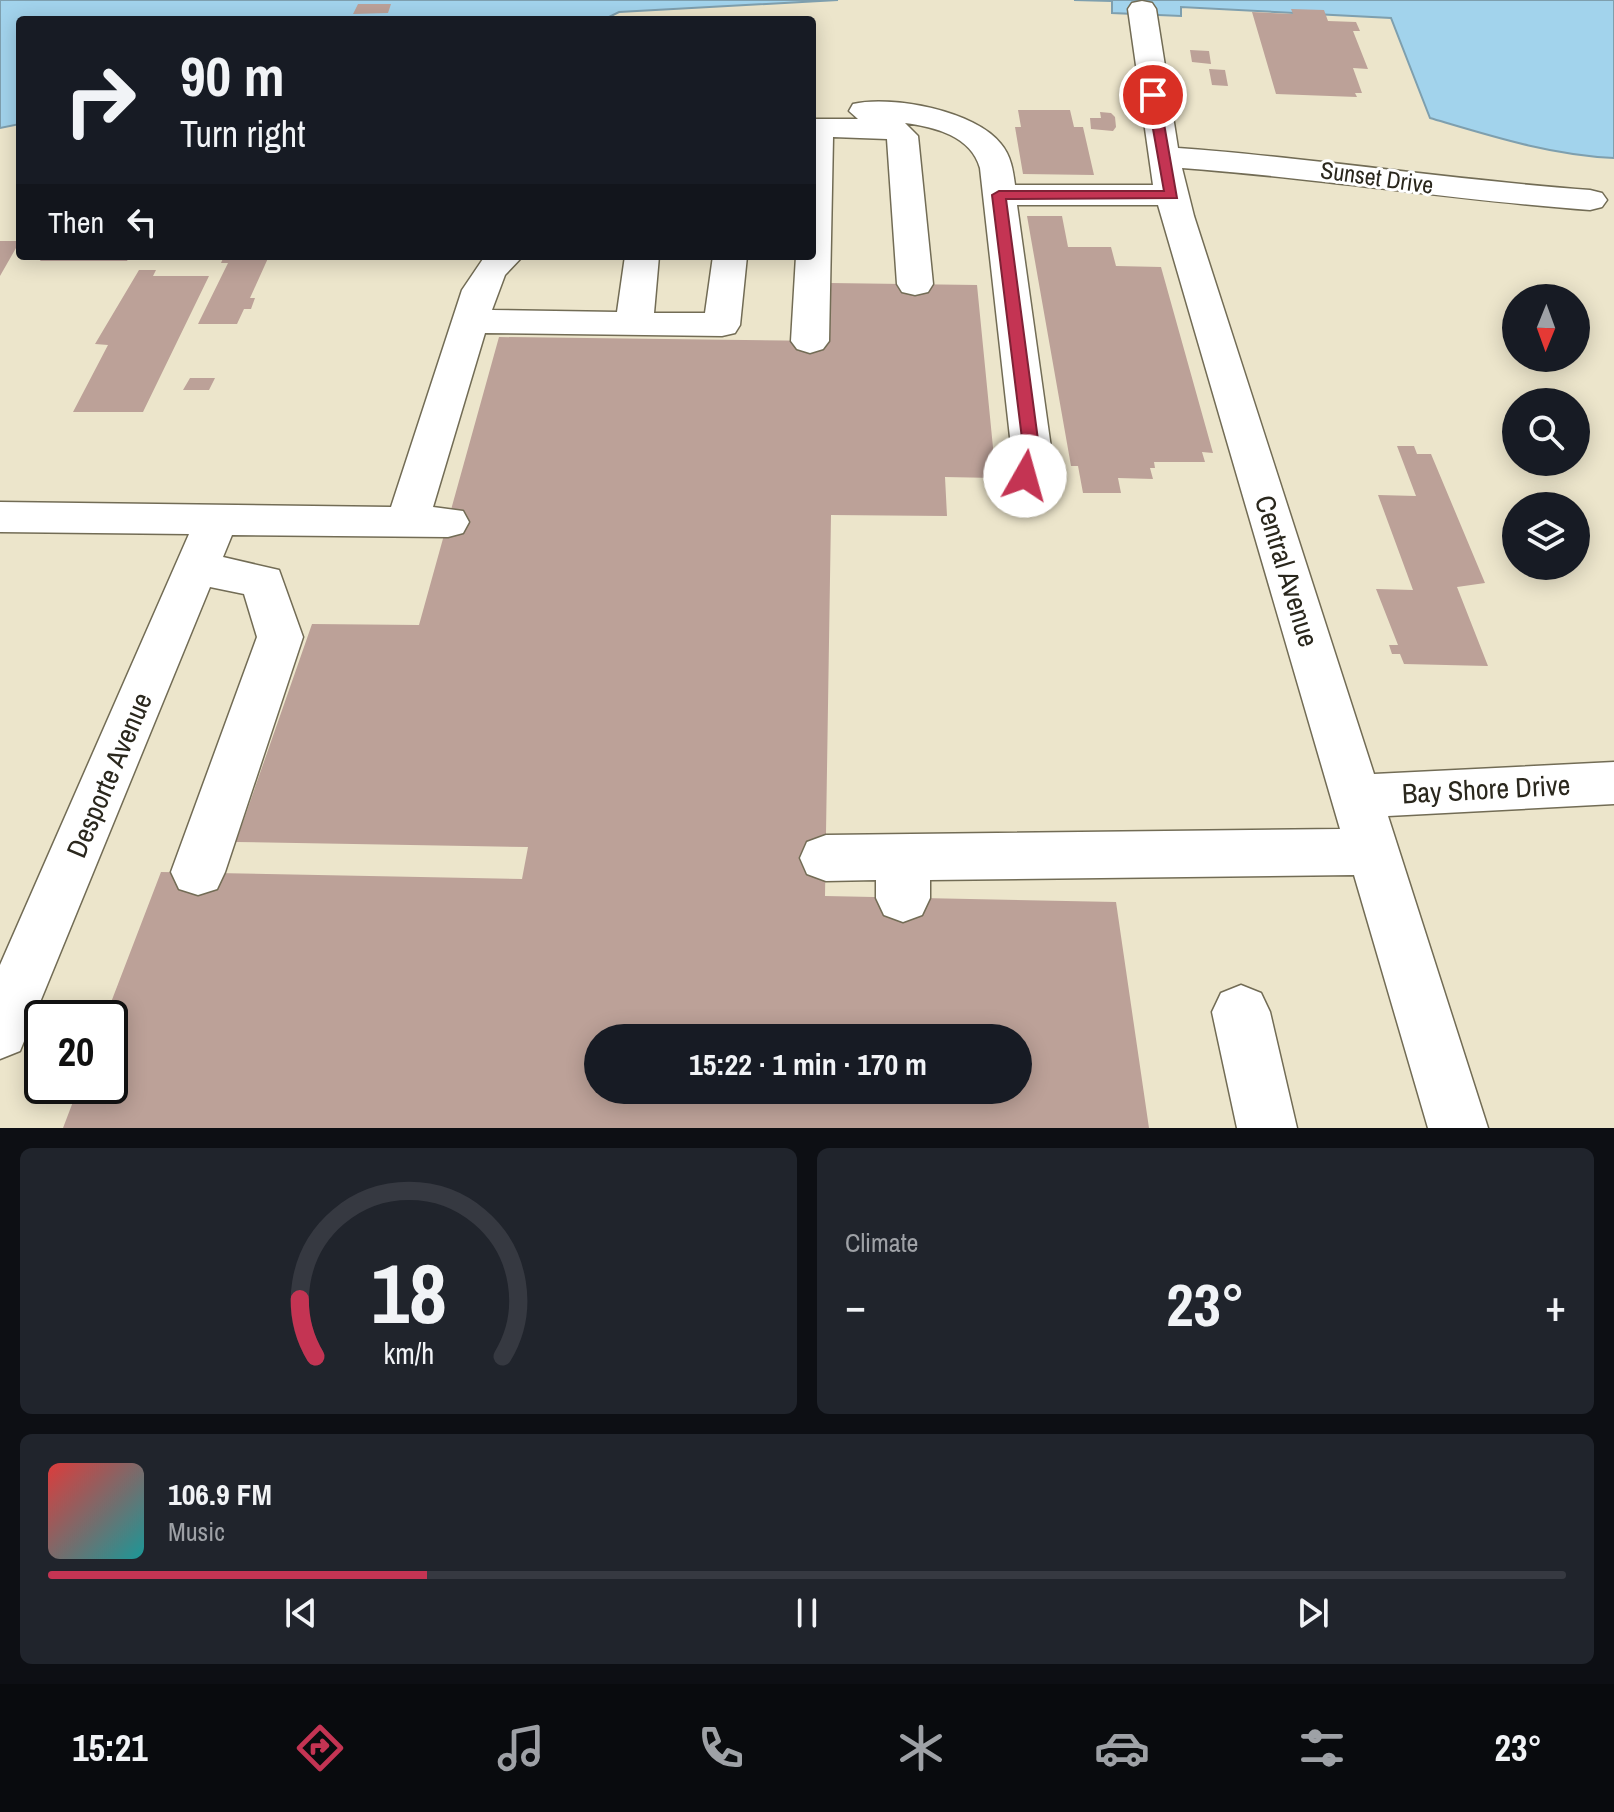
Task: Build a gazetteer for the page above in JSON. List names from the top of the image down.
{
  "streets": {
    "street": [
      "Sunset Drive",
      "Central Avenue",
      "Desporte Avenue",
      "Bay Shore Drive"
    ]
  },
  "crossings": [
    ["Sunset Drive", "Central Avenue"],
    ["Central Avenue", "Bay Shore Drive"]
  ],
  "north": "bottom",
  "page": {
    "turn": ["90 m", "Turn right"],
    "then": "Then",
    "limit": "20",
    "trip": "15:22 · 1 min · 170 m",
    "tile": "Climate",
    "heat": ["−", "23°", "+"],
    "song": ["106.9 FM", "Music"],
    "tabs": ["15:21", "23°"],
    "gauge": ["18", "km/h"]
  }
}
